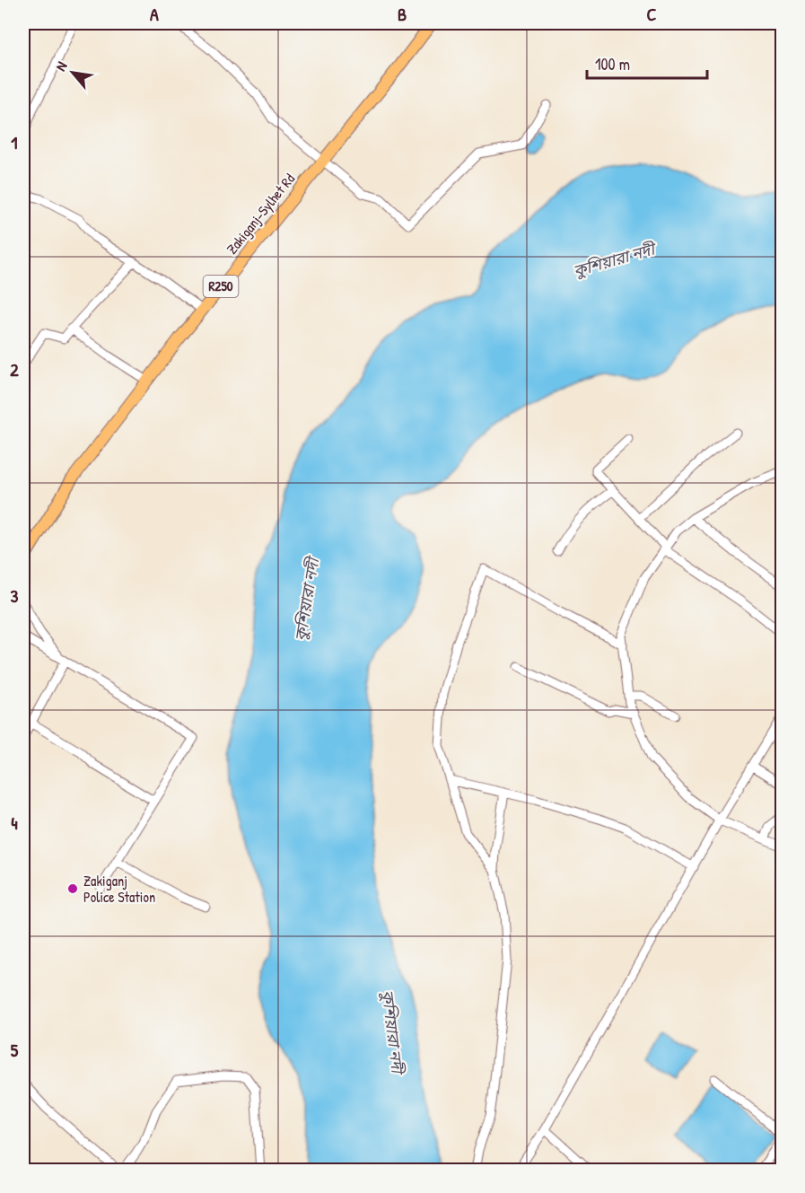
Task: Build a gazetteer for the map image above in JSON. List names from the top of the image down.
{
  "streets": {
    "main road": ["Zakiganj-Sylhet Rd", "R250"]
  },
  "water": ["কুশিয়ারা নদী"],
  "places": ["Zakiganj Police Station"],
  "scale_bar": "100 m",
  "north": "top left",
  "grid": {
    "columns": ["A", "B", "C"],
    "rows": [
      "1",
      "2",
      "3",
      "4",
      "5"
    ]
  }
}
